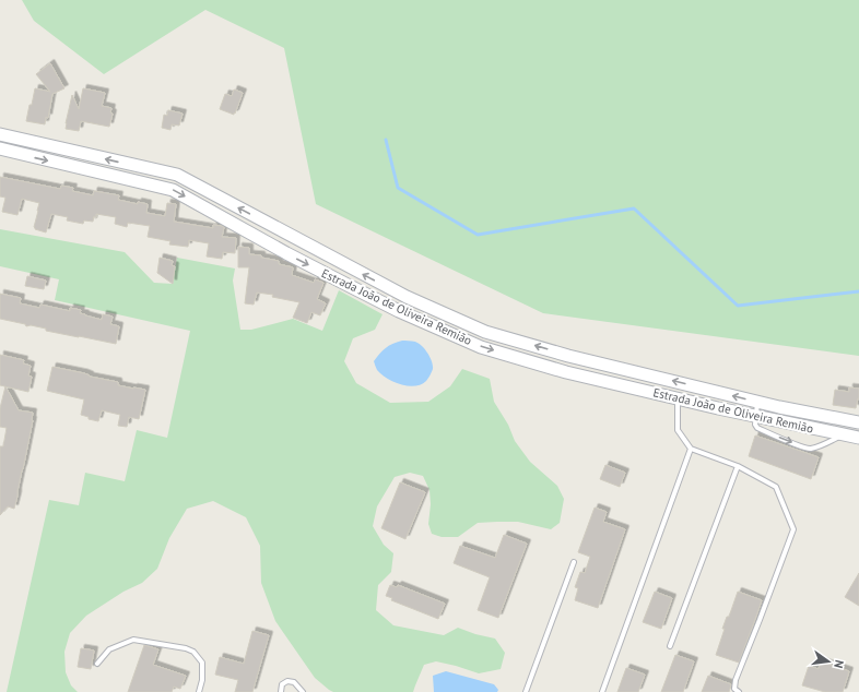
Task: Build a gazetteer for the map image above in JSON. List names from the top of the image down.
{
  "streets": {
    "main road": ["Estrada João de Oliveira Remião"]
  },
  "north": "right"
}
